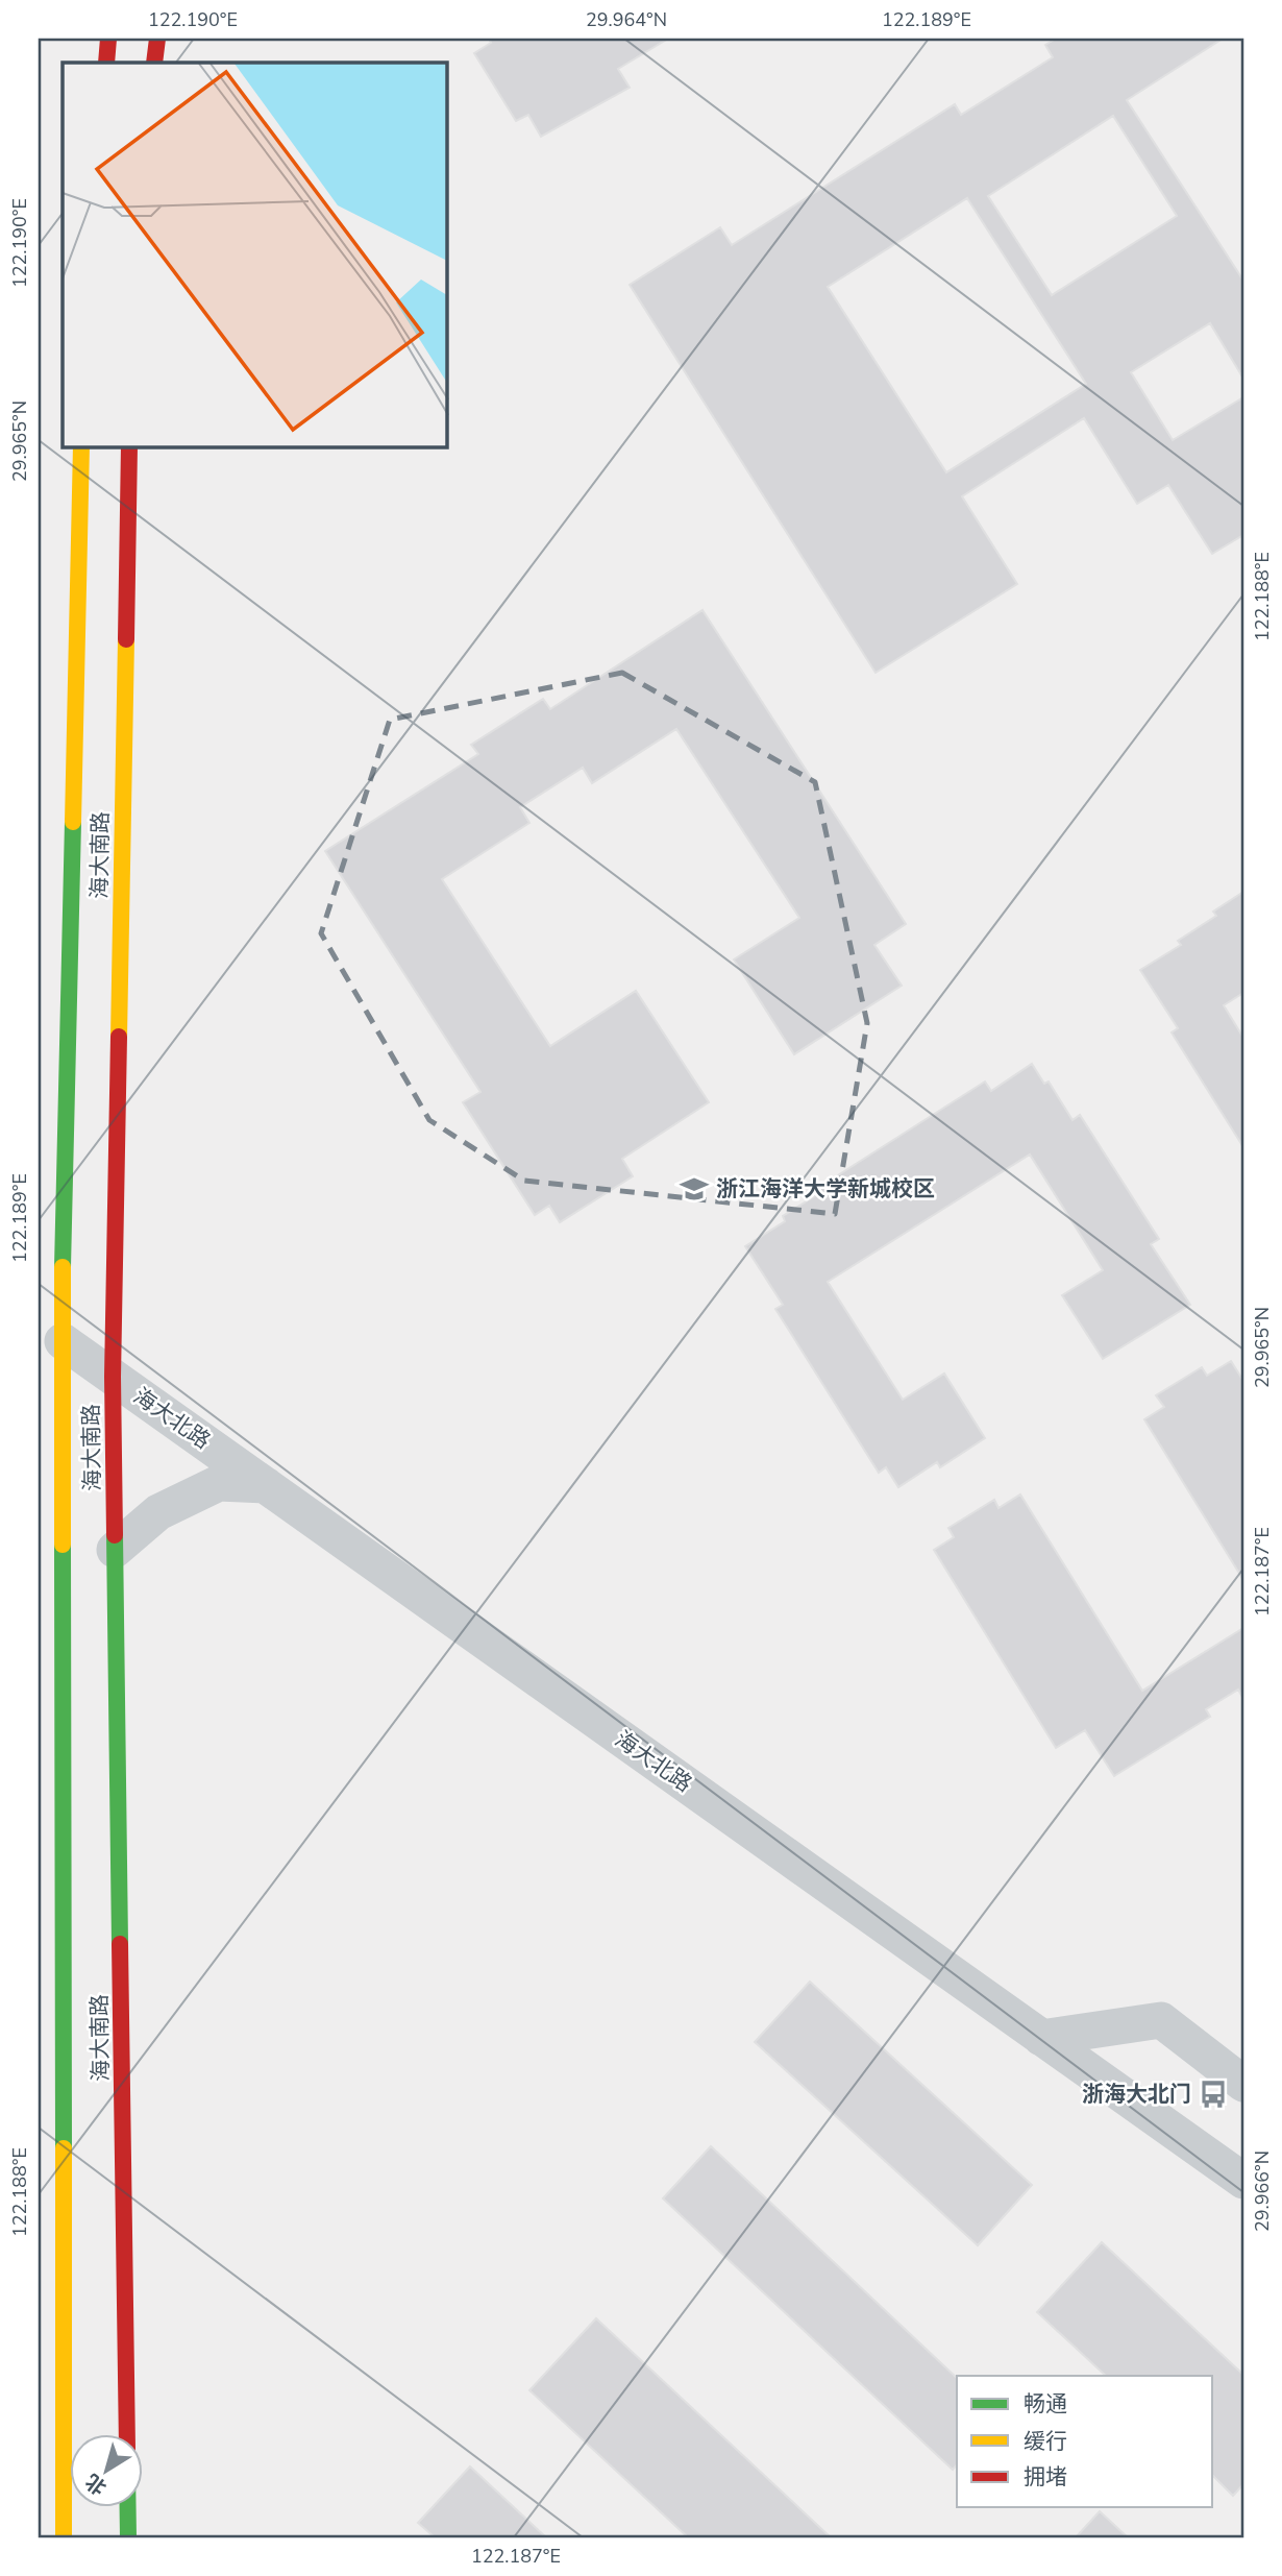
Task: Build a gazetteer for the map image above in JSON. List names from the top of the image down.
{
  "streets": {
    "street": ["海大南路", "海大北路"]
  },
  "crossings": [
    ["海大南路", "海大北路"]
  ],
  "places": {
    "school or university": ["浙江海洋大学新城校区"],
    "bus stop": ["浙海大北门"]
  },
  "legend": ["畅通", "缓行", "拥堵"],
  "north": "bottom left",
  "coordinates": [
    "122.190°E",
    "29.964°N",
    "122.189°E",
    "29.965°N",
    "122.188°E",
    "122.187°E",
    "29.966°N"
  ]
}
